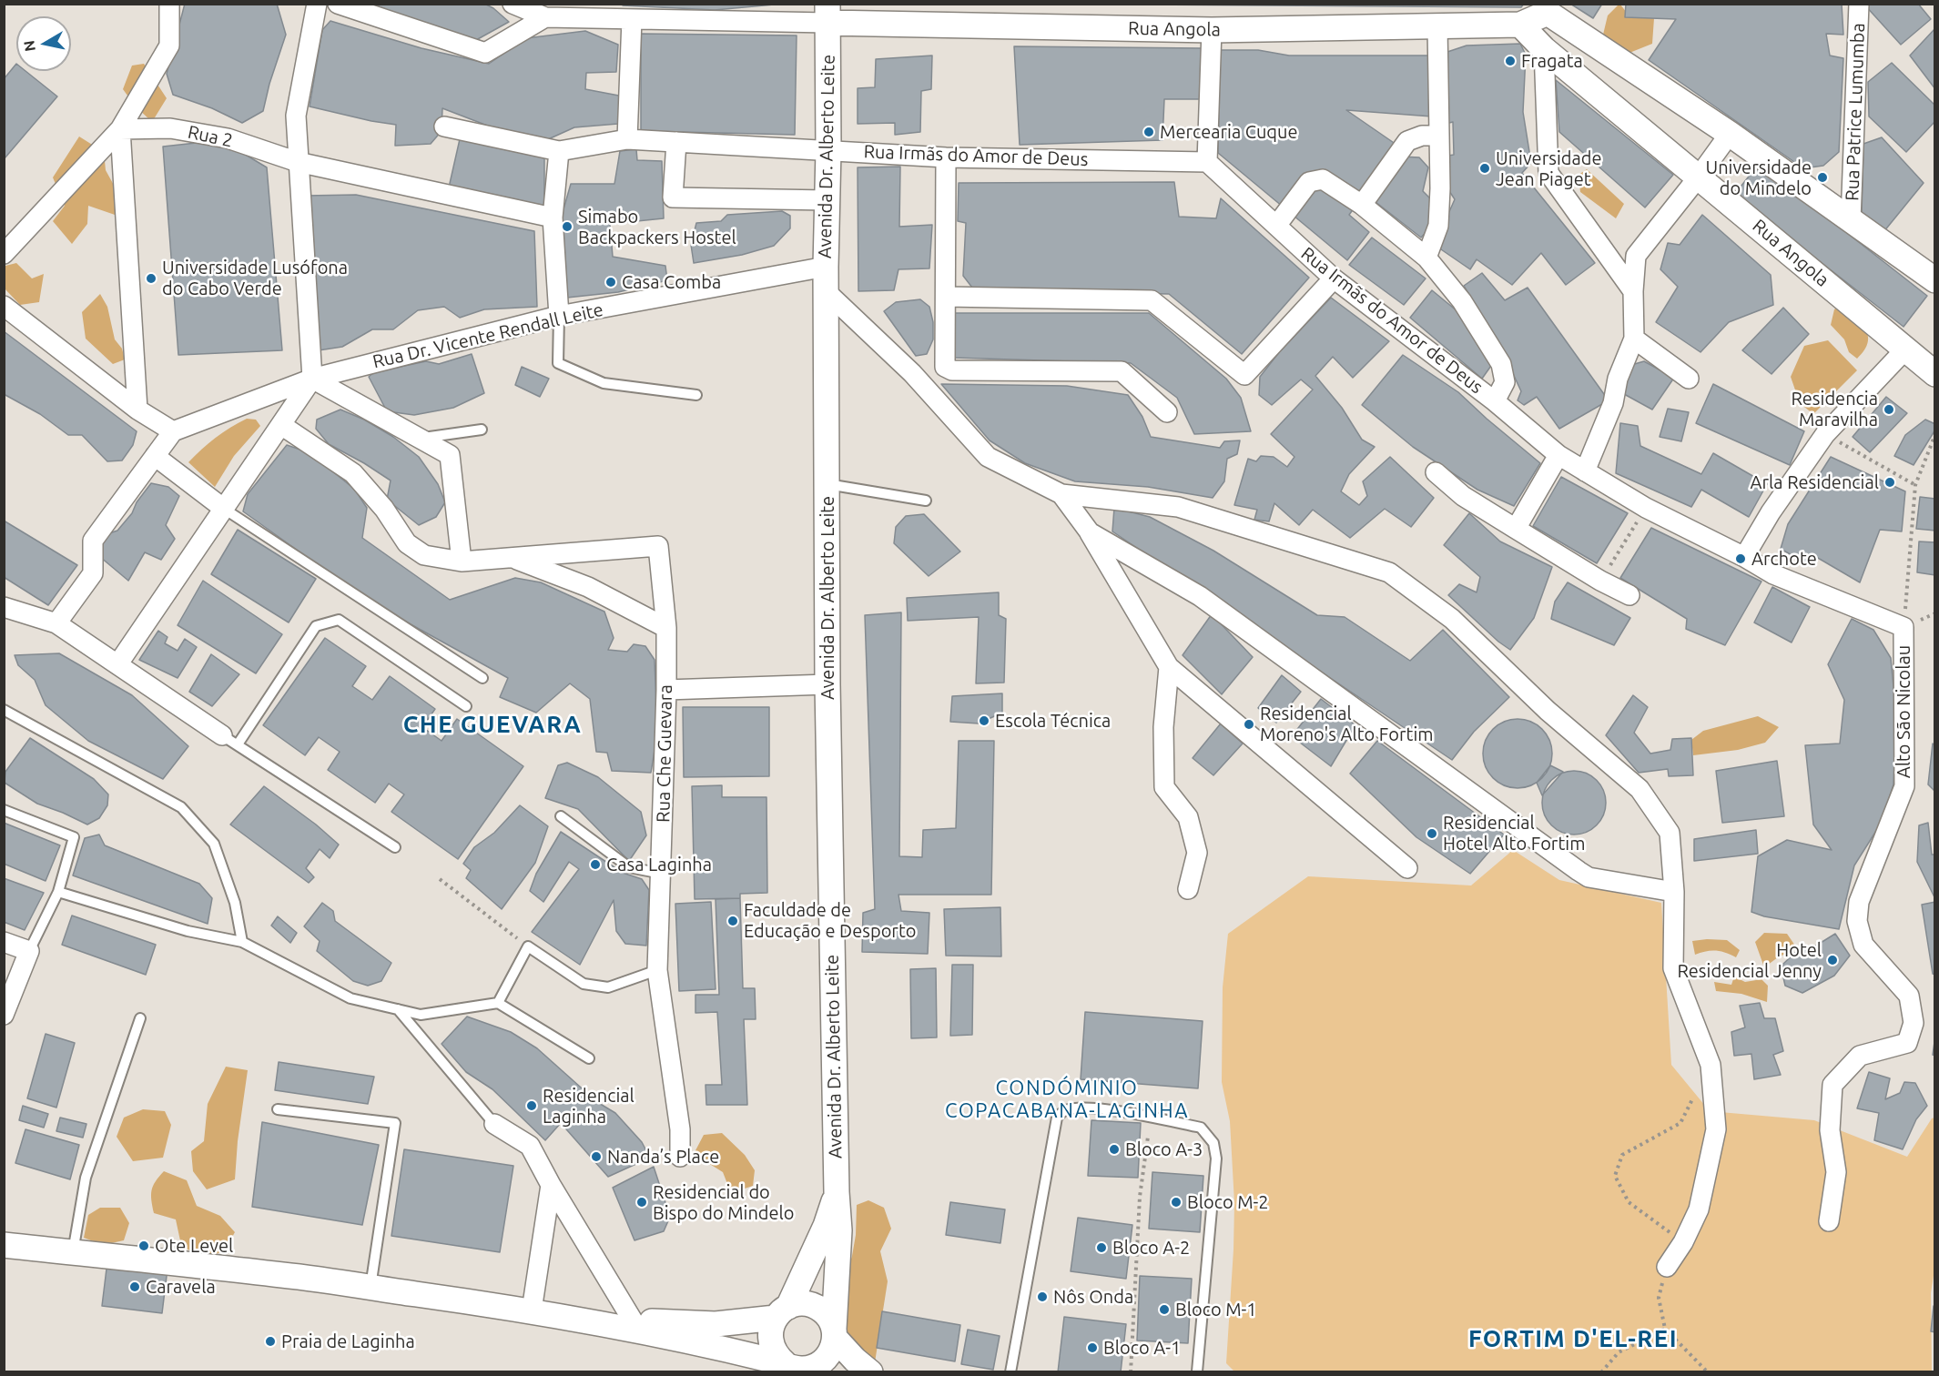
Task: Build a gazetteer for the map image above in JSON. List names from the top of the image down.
{
  "streets": {
    "street": [
      "Rua Angola",
      "Rua Patrice Lumumba",
      "Rua 2",
      "Rua Irmãs do Amor de Deus",
      "Avenida Dr. Alberto Leite",
      "Rua Dr. Vicente Rendall Leite",
      "Alto São Nicolau",
      "Rua Che Guevara"
    ]
  },
  "crossings": [
    ["Rua Angola", "Avenida Dr. Alberto Leite"],
    ["Rua Irmãs do Amor de Deus", "Avenida Dr. Alberto Leite"],
    ["Rua Irmãs do Amor de Deus", "Alto São Nicolau"],
    ["Avenida Dr. Alberto Leite", "Rua Dr. Vicente Rendall Leite"]
  ],
  "districts": ["CHE GUEVARA", "CONDÓMINIO COPACABANA-LAGINHA", "FORTIM D'EL-REI"],
  "places": [
    "Fragata",
    "Mercearia Cuque",
    "Universidade Jean Piaget",
    "Universidade do Mindelo",
    "Simabo Backpackers Hostel",
    "Universidade Lusófona do Cabo Verde",
    "Casa Comba",
    "Residencia Maravilha",
    "Arla Residencial",
    "Archote",
    "Escola Técnica",
    "Residencial Moreno's Alto Fortim",
    "Residencial Hotel Alto Fortim",
    "Casa Laginha",
    "Faculdade de Educação e Desporto",
    "Hotel Residencial Jenny",
    "Residencial Laginha",
    "Bloco A-3",
    "Nanda’s Place",
    "Residencial do Bispo do Mindelo",
    "Bloco M-2",
    "Ote Level",
    "Bloco A-2",
    "Caravela",
    "Nôs Onda",
    "Bloco M-1",
    "Praia de Laginha",
    "Bloco A-1"
  ],
  "north": "left"
}
